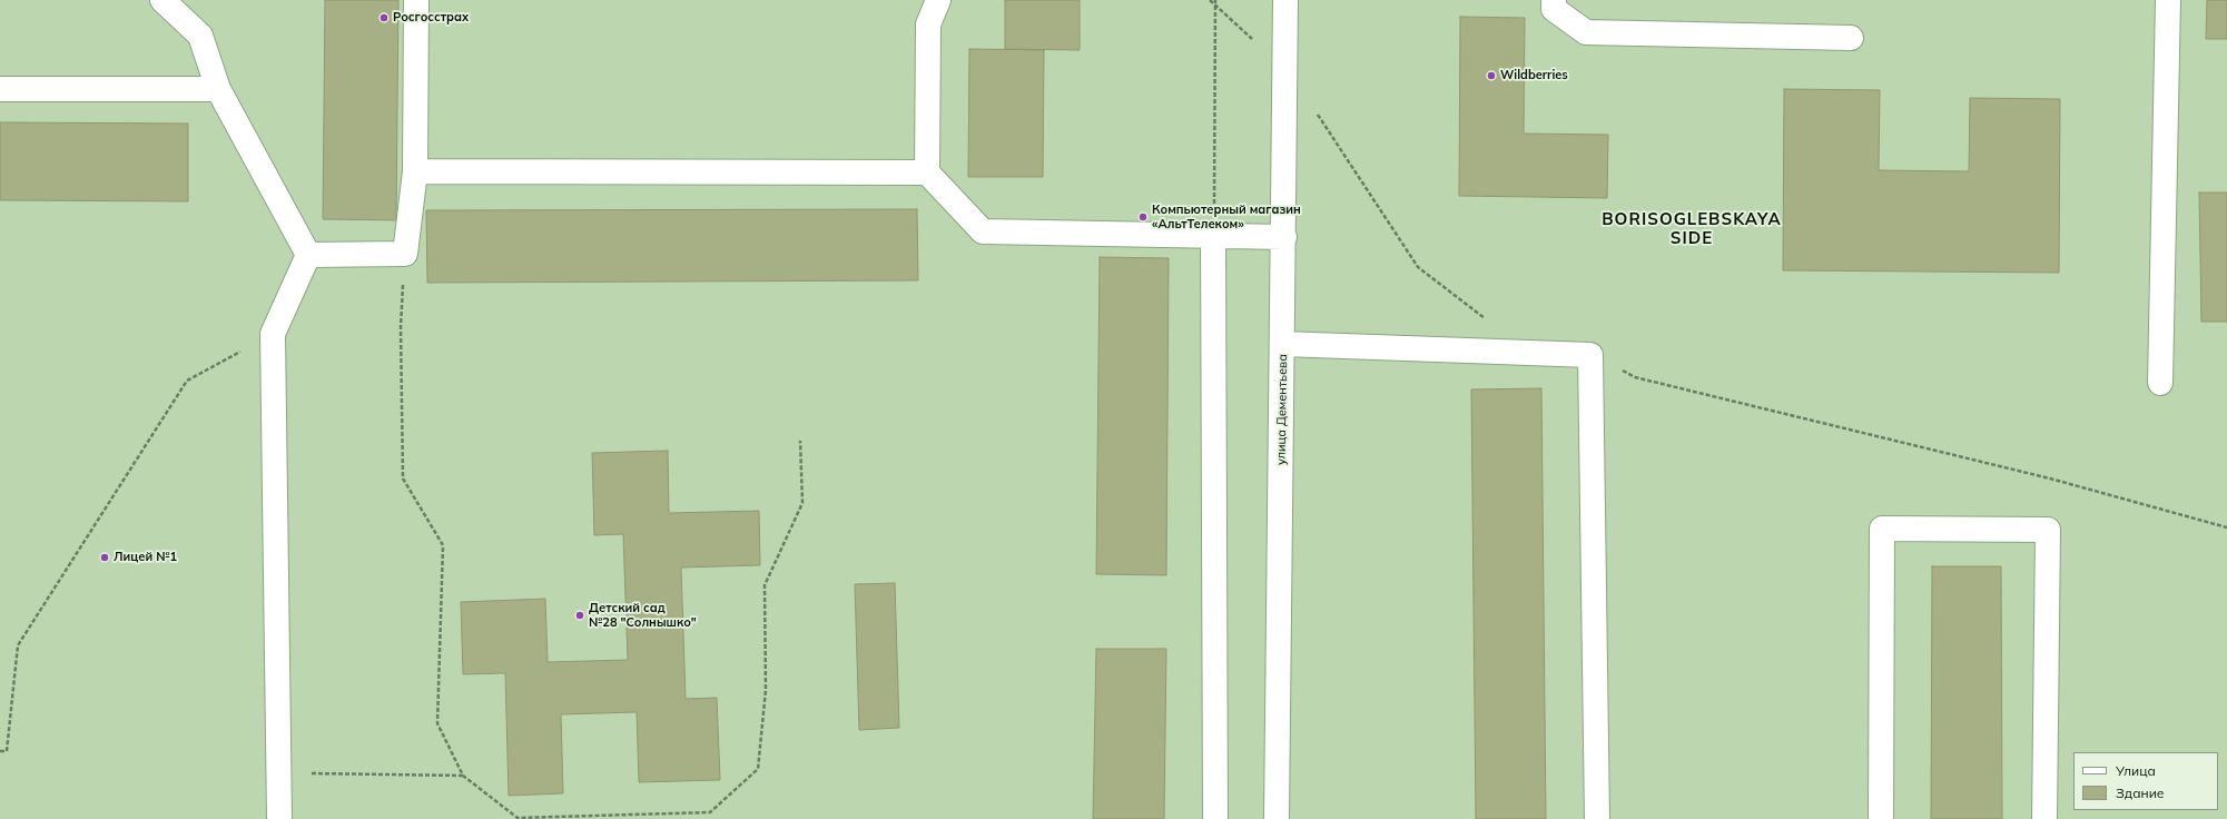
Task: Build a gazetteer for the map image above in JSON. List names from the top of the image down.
{
  "streets": {
    "street": ["улица Дементьева"]
  },
  "districts": ["BORISOGLEBSKAYA SIDE"],
  "places": [
    "Росгосстрах",
    "Wildberries",
    "Компьютерный магазин «АльтТелеком»",
    "Лицей №1",
    "Детский сад №28 \"Солнышко\""
  ],
  "legend": ["Улица", "Здание"]
}
